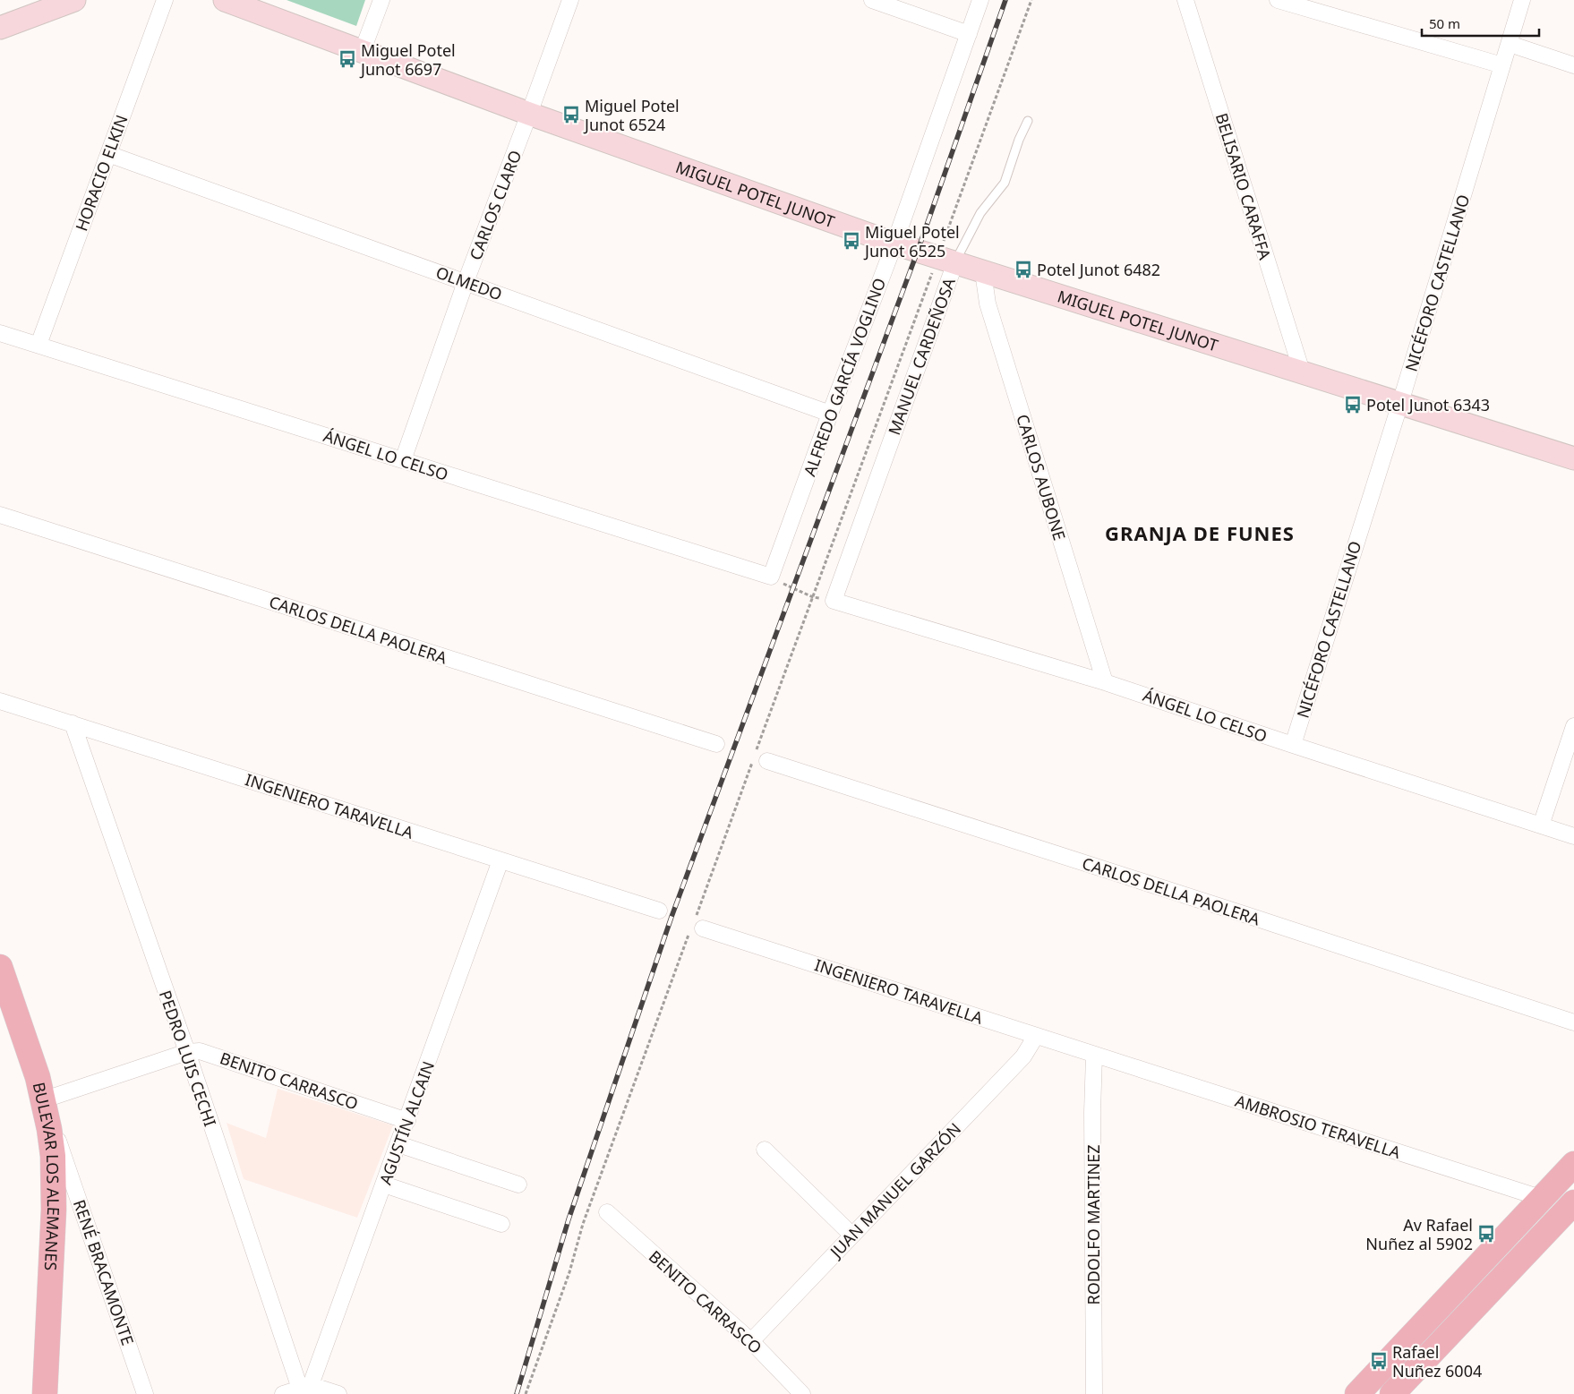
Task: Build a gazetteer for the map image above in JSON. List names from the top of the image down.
{
  "streets": {
    "main road": ["MIGUEL POTEL JUNOT", "BULEVAR LOS ALEMANES"],
    "street": [
      "HORACIO ELKIN",
      "BELISARIO CARAFFA",
      "CARLOS CLARO",
      "OLMEDO",
      "NICÉFORO CASTELLANO",
      "MANUEL CARDEÑOSA",
      "ALFREDO GARCÍA VOGLINO",
      "ÁNGEL LO CELSO",
      "CARLOS AUBONE",
      "CARLOS DELLA PAOLERA",
      "INGENIERO TARAVELLA",
      "PEDRO LUIS CECHI",
      "BENITO CARRASCO",
      "AGUSTÍN ALCAIN",
      "AMBROSIO TERAVELLA",
      "JUAN MANUEL GARZÓN",
      "RODOLFO MARTINEZ",
      "RENÉ BRACAMONTE"
    ]
  },
  "crossings": [
    ["HORACIO ELKIN", "OLMEDO"],
    ["HORACIO ELKIN", "ÁNGEL LO CELSO"],
    ["BELISARIO CARAFFA", "MIGUEL POTEL JUNOT"],
    ["MIGUEL POTEL JUNOT", "CARLOS CLARO"],
    ["MIGUEL POTEL JUNOT", "NICÉFORO CASTELLANO"],
    ["MIGUEL POTEL JUNOT", "MANUEL CARDEÑOSA"],
    ["MIGUEL POTEL JUNOT", "ALFREDO GARCÍA VOGLINO"],
    ["MIGUEL POTEL JUNOT", "CARLOS AUBONE"],
    ["CARLOS CLARO", "OLMEDO"],
    ["CARLOS CLARO", "ÁNGEL LO CELSO"],
    ["OLMEDO", "ALFREDO GARCÍA VOGLINO"],
    ["NICÉFORO CASTELLANO", "ÁNGEL LO CELSO"],
    ["MANUEL CARDEÑOSA", "ÁNGEL LO CELSO"],
    ["ALFREDO GARCÍA VOGLINO", "ÁNGEL LO CELSO"],
    ["ÁNGEL LO CELSO", "CARLOS AUBONE"],
    ["INGENIERO TARAVELLA", "PEDRO LUIS CECHI"],
    ["INGENIERO TARAVELLA", "AGUSTÍN ALCAIN"],
    ["INGENIERO TARAVELLA", "AMBROSIO TERAVELLA"],
    ["INGENIERO TARAVELLA", "JUAN MANUEL GARZÓN"],
    ["INGENIERO TARAVELLA", "RODOLFO MARTINEZ"],
    ["PEDRO LUIS CECHI", "BENITO CARRASCO"],
    ["PEDRO LUIS CECHI", "AGUSTÍN ALCAIN"],
    ["BENITO CARRASCO", "AGUSTÍN ALCAIN"],
    ["BENITO CARRASCO", "BULEVAR LOS ALEMANES"],
    ["BENITO CARRASCO", "JUAN MANUEL GARZÓN"],
    ["BENITO CARRASCO", "RENÉ BRACAMONTE"],
    ["AMBROSIO TERAVELLA", "RODOLFO MARTINEZ"],
    ["BULEVAR LOS ALEMANES", "RENÉ BRACAMONTE"]
  ],
  "districts": ["GRANJA DE FUNES"],
  "places": {
    "bus stop": [
      "Miguel Potel Junot 6697",
      "Miguel Potel Junot 6524",
      "Miguel Potel Junot 6525",
      "Potel Junot 6482",
      "Potel Junot 6343",
      "Av Rafael Nuñez al 5902",
      "Rafael Nuñez 6004"
    ]
  },
  "scale_bar": "50 m"
}
